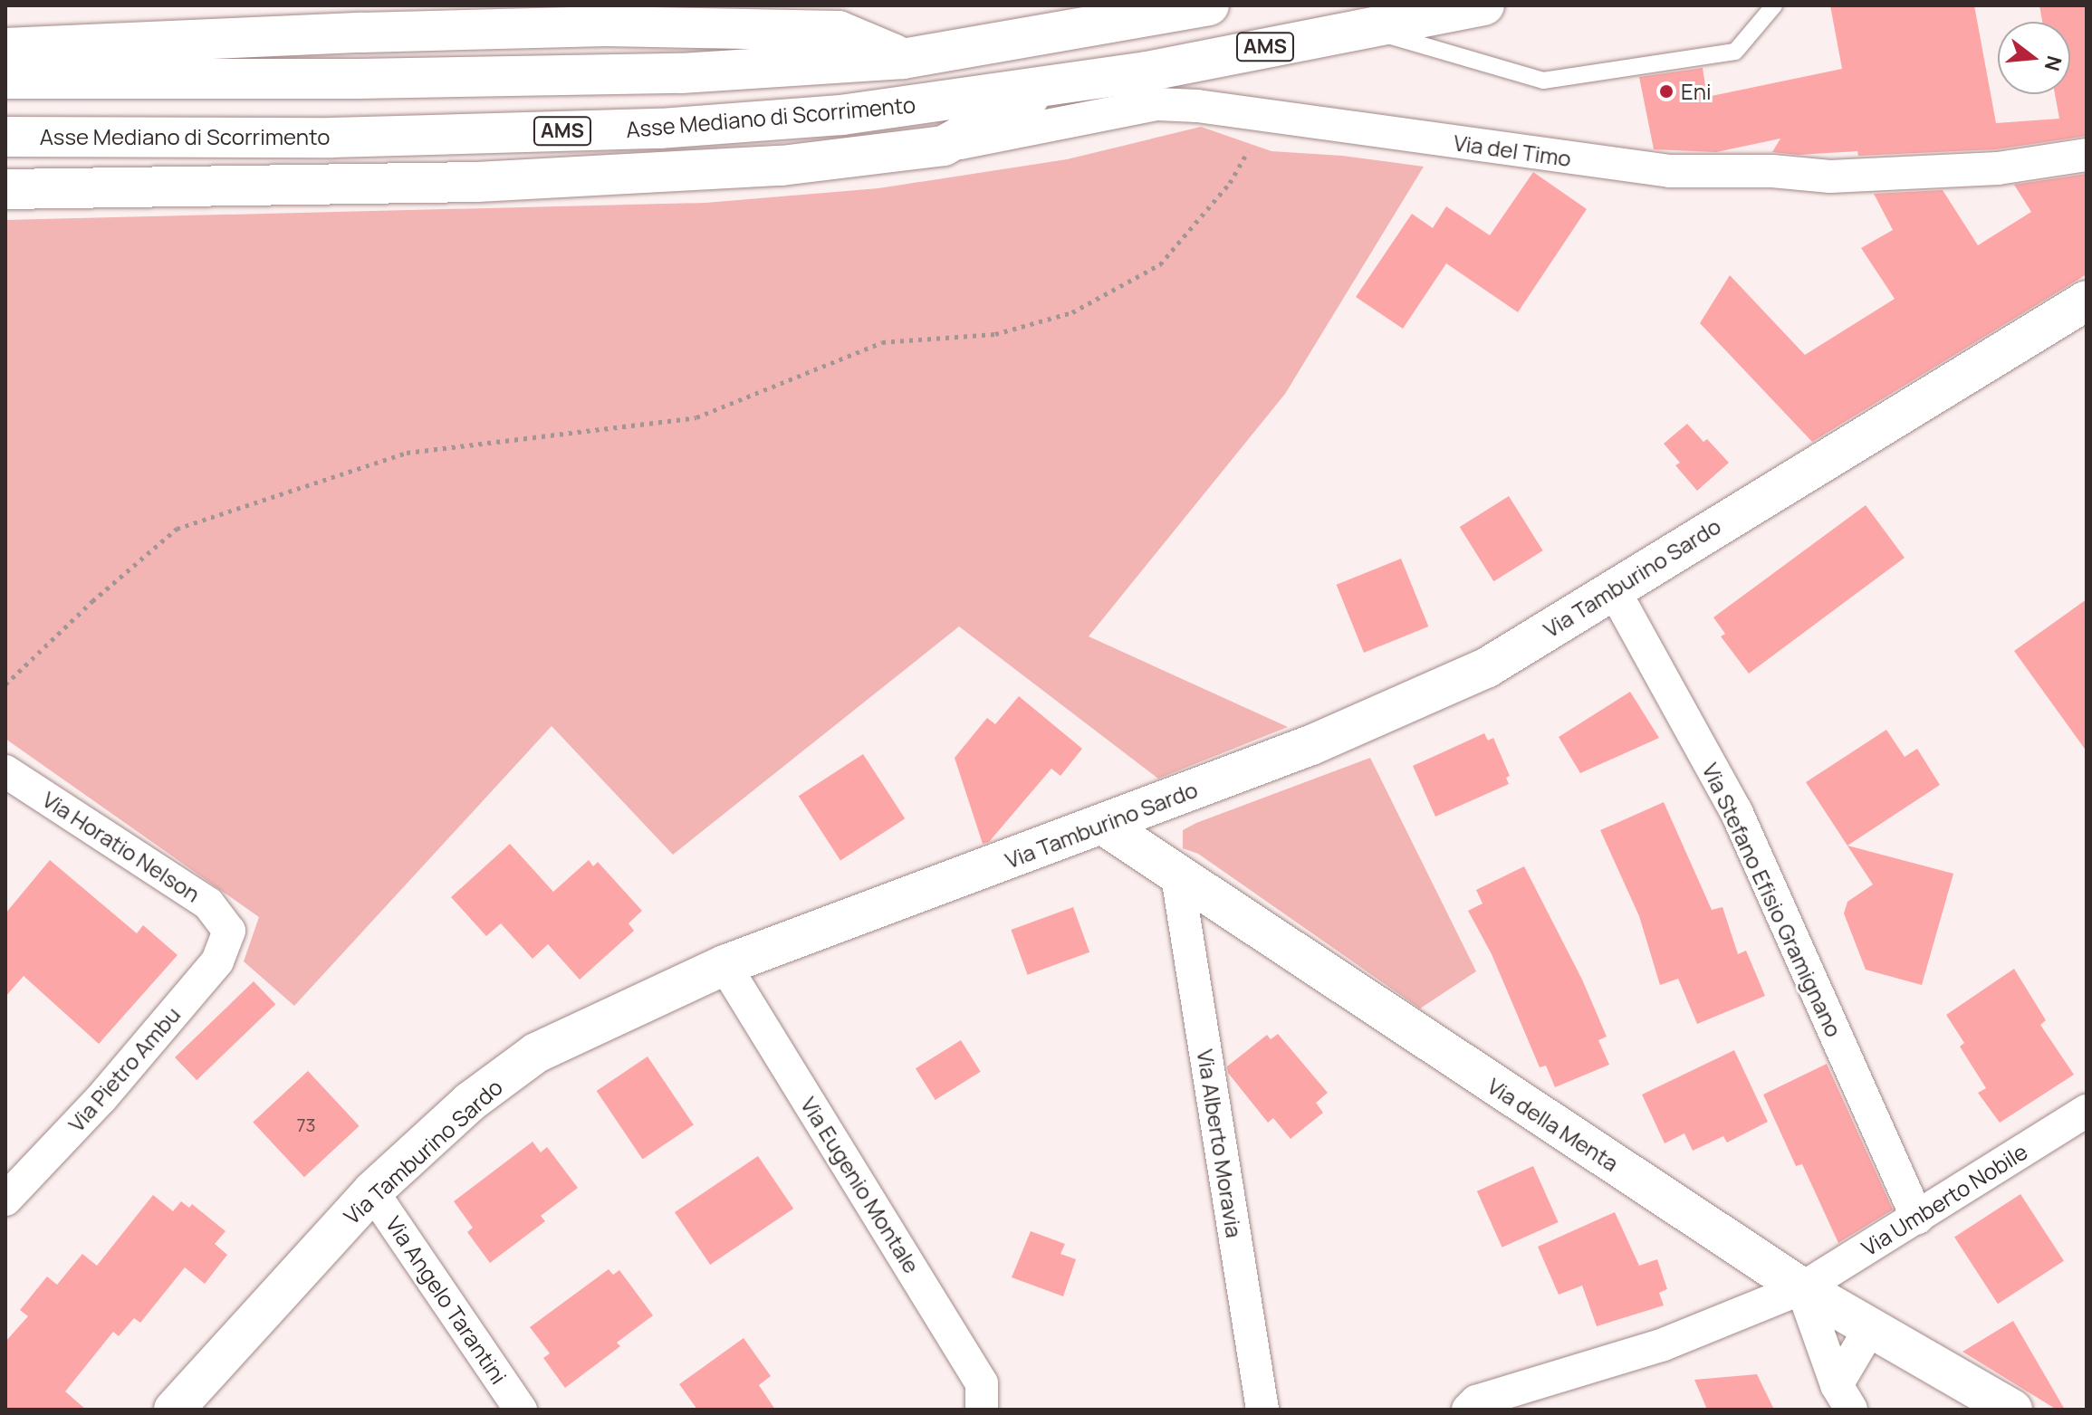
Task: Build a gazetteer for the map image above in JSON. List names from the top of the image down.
{
  "streets": {
    "main road": [
      "AMS",
      "Asse Mediano di Scorrimento",
      "Via Tamburino Sardo",
      "Via della Menta"
    ],
    "street": [
      "Via del Timo",
      "Via Horatio Nelson",
      "Via Stefano Efisio Gramignano",
      "Via Pietro Ambu",
      "Via Alberto Moravia",
      "Via Eugenio Montale",
      "Via Umberto Nobile",
      "Via Angelo Tarantini"
    ]
  },
  "crossings": [
    ["Via Tamburino Sardo", "Via Stefano Efisio Gramignano"],
    ["Via Tamburino Sardo", "Via della Menta"],
    ["Via Tamburino Sardo", "Via Eugenio Montale"],
    ["Via Tamburino Sardo", "Via Angelo Tarantini"],
    ["Via Horatio Nelson", "Via Pietro Ambu"],
    ["Via Stefano Efisio Gramignano", "Via Umberto Nobile"],
    ["Via della Menta", "Via Alberto Moravia"],
    ["Via della Menta", "Via Umberto Nobile"]
  ],
  "places": ["Eni"],
  "house_numbers": ["73"],
  "north": "right"
}
